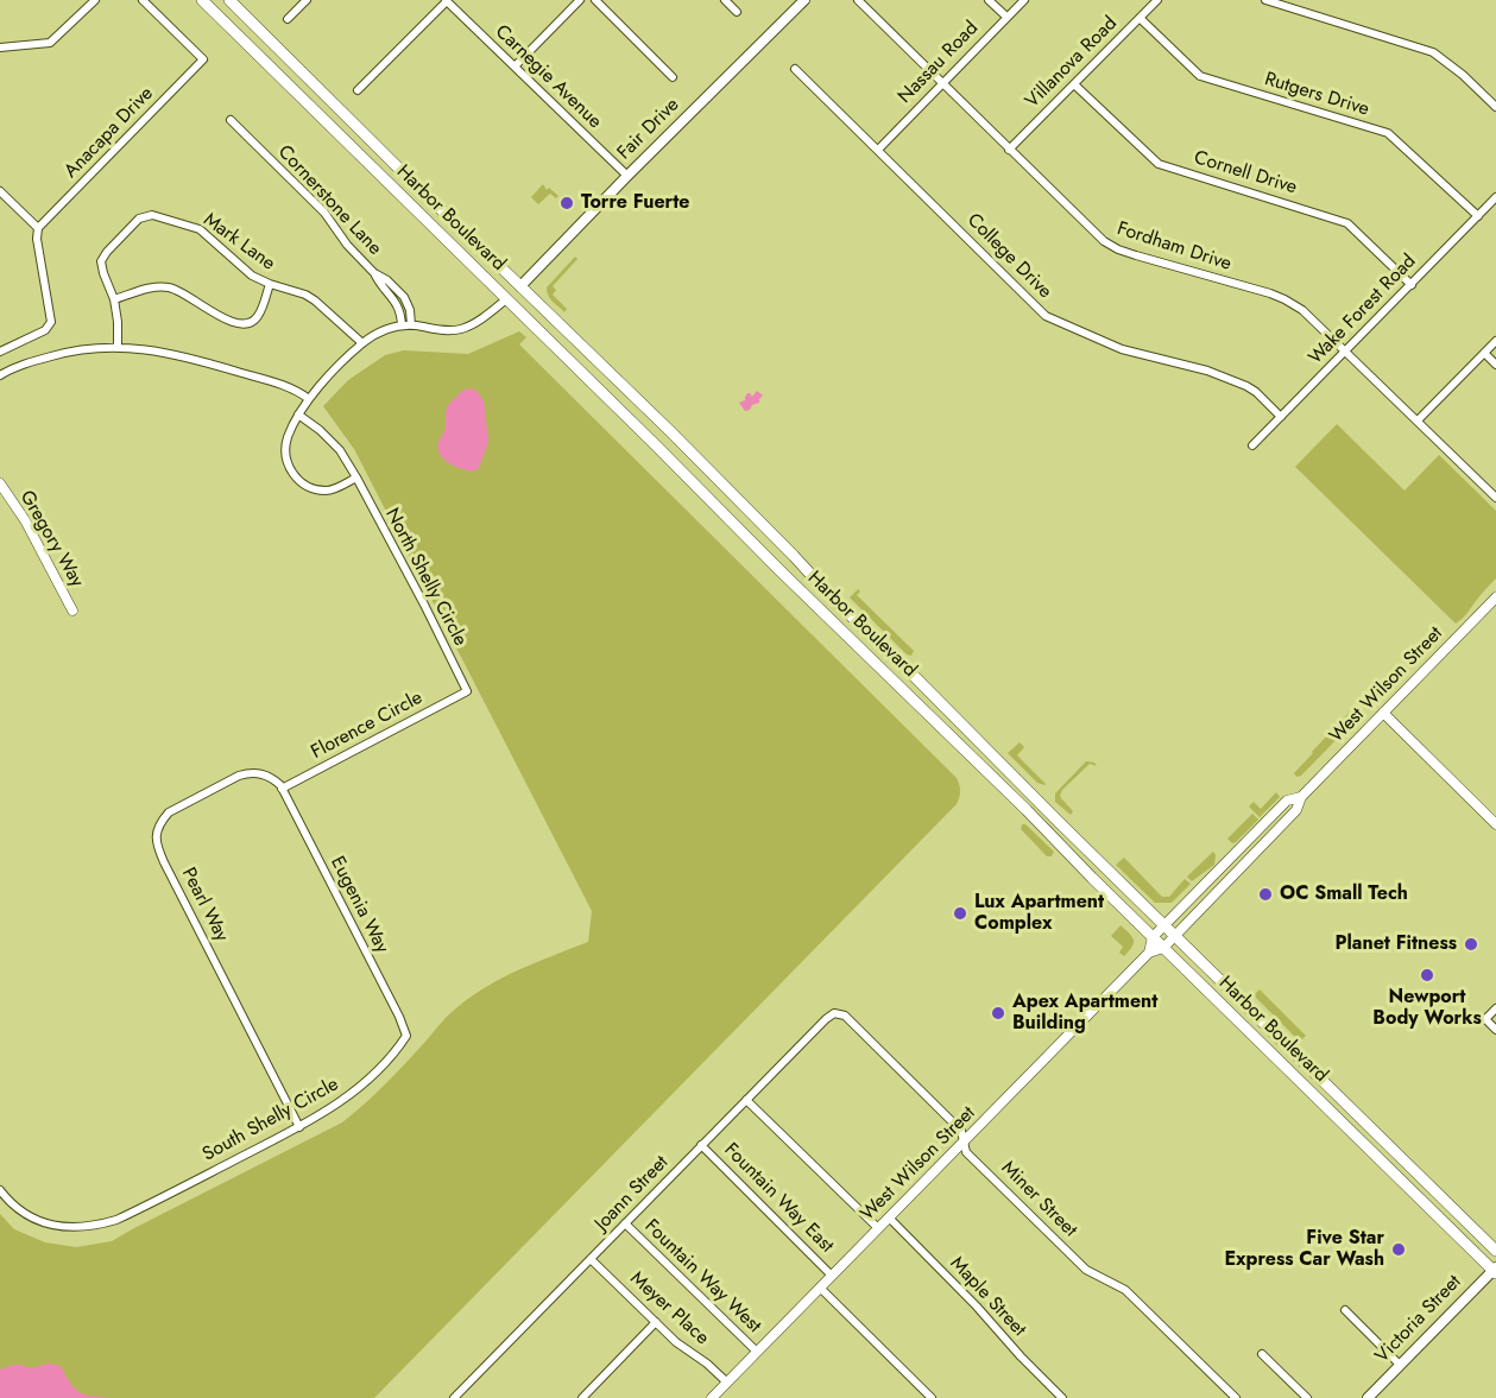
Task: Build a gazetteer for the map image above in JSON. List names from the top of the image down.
{
  "streets": {
    "main road": ["Fair Drive", "Harbor Boulevard", "Victoria Street"],
    "street": [
      "Nassau Road",
      "Villanova Road",
      "Carnegie Avenue",
      "Rutgers Drive",
      "Anacapa Drive",
      "Cornell Drive",
      "Cornerstone Lane",
      "Mark Lane",
      "Fordham Drive",
      "College Drive",
      "Wake Forest Road",
      "Gregory Way",
      "North Shelly Circle",
      "West Wilson Street",
      "Florence Circle",
      "Pearl Way",
      "Eugenia Way",
      "South Shelly Circle",
      "Joann Street",
      "Fountain Way East",
      "Miner Street",
      "Fountain Way West",
      "Maple Street",
      "Meyer Place"
    ]
  },
  "crossings": [
    ["Nassau Road", "Fordham Drive"],
    ["Nassau Road", "College Drive"],
    ["Villanova Road", "Rutgers Drive"],
    ["Villanova Road", "Cornell Drive"],
    ["Villanova Road", "Fordham Drive"],
    ["Carnegie Avenue", "Fair Drive"],
    ["Rutgers Drive", "Wake Forest Road"],
    ["Fair Drive", "Harbor Boulevard"],
    ["Cornell Drive", "Wake Forest Road"],
    ["Harbor Boulevard", "West Wilson Street"],
    ["Harbor Boulevard", "Victoria Street"],
    ["Fordham Drive", "Wake Forest Road"],
    ["College Drive", "Wake Forest Road"],
    ["North Shelly Circle", "Florence Circle"],
    ["West Wilson Street", "Fountain Way East"],
    ["West Wilson Street", "Miner Street"],
    ["West Wilson Street", "Fountain Way West"],
    ["West Wilson Street", "Maple Street"],
    ["West Wilson Street", "Meyer Place"],
    ["Florence Circle", "Pearl Way"],
    ["Florence Circle", "Eugenia Way"],
    ["Pearl Way", "Eugenia Way"],
    ["Pearl Way", "South Shelly Circle"],
    ["Eugenia Way", "South Shelly Circle"],
    ["Joann Street", "Fountain Way East"],
    ["Joann Street", "Miner Street"],
    ["Joann Street", "Fountain Way West"],
    ["Joann Street", "Meyer Place"]
  ],
  "places": [
    "Torre Fuerte",
    "OC Small Tech",
    "Lux Apartment Complex",
    "Planet Fitness",
    "Newport Body Works",
    "Apex Apartment Building",
    "Five Star Express Car Wash"
  ]
}
